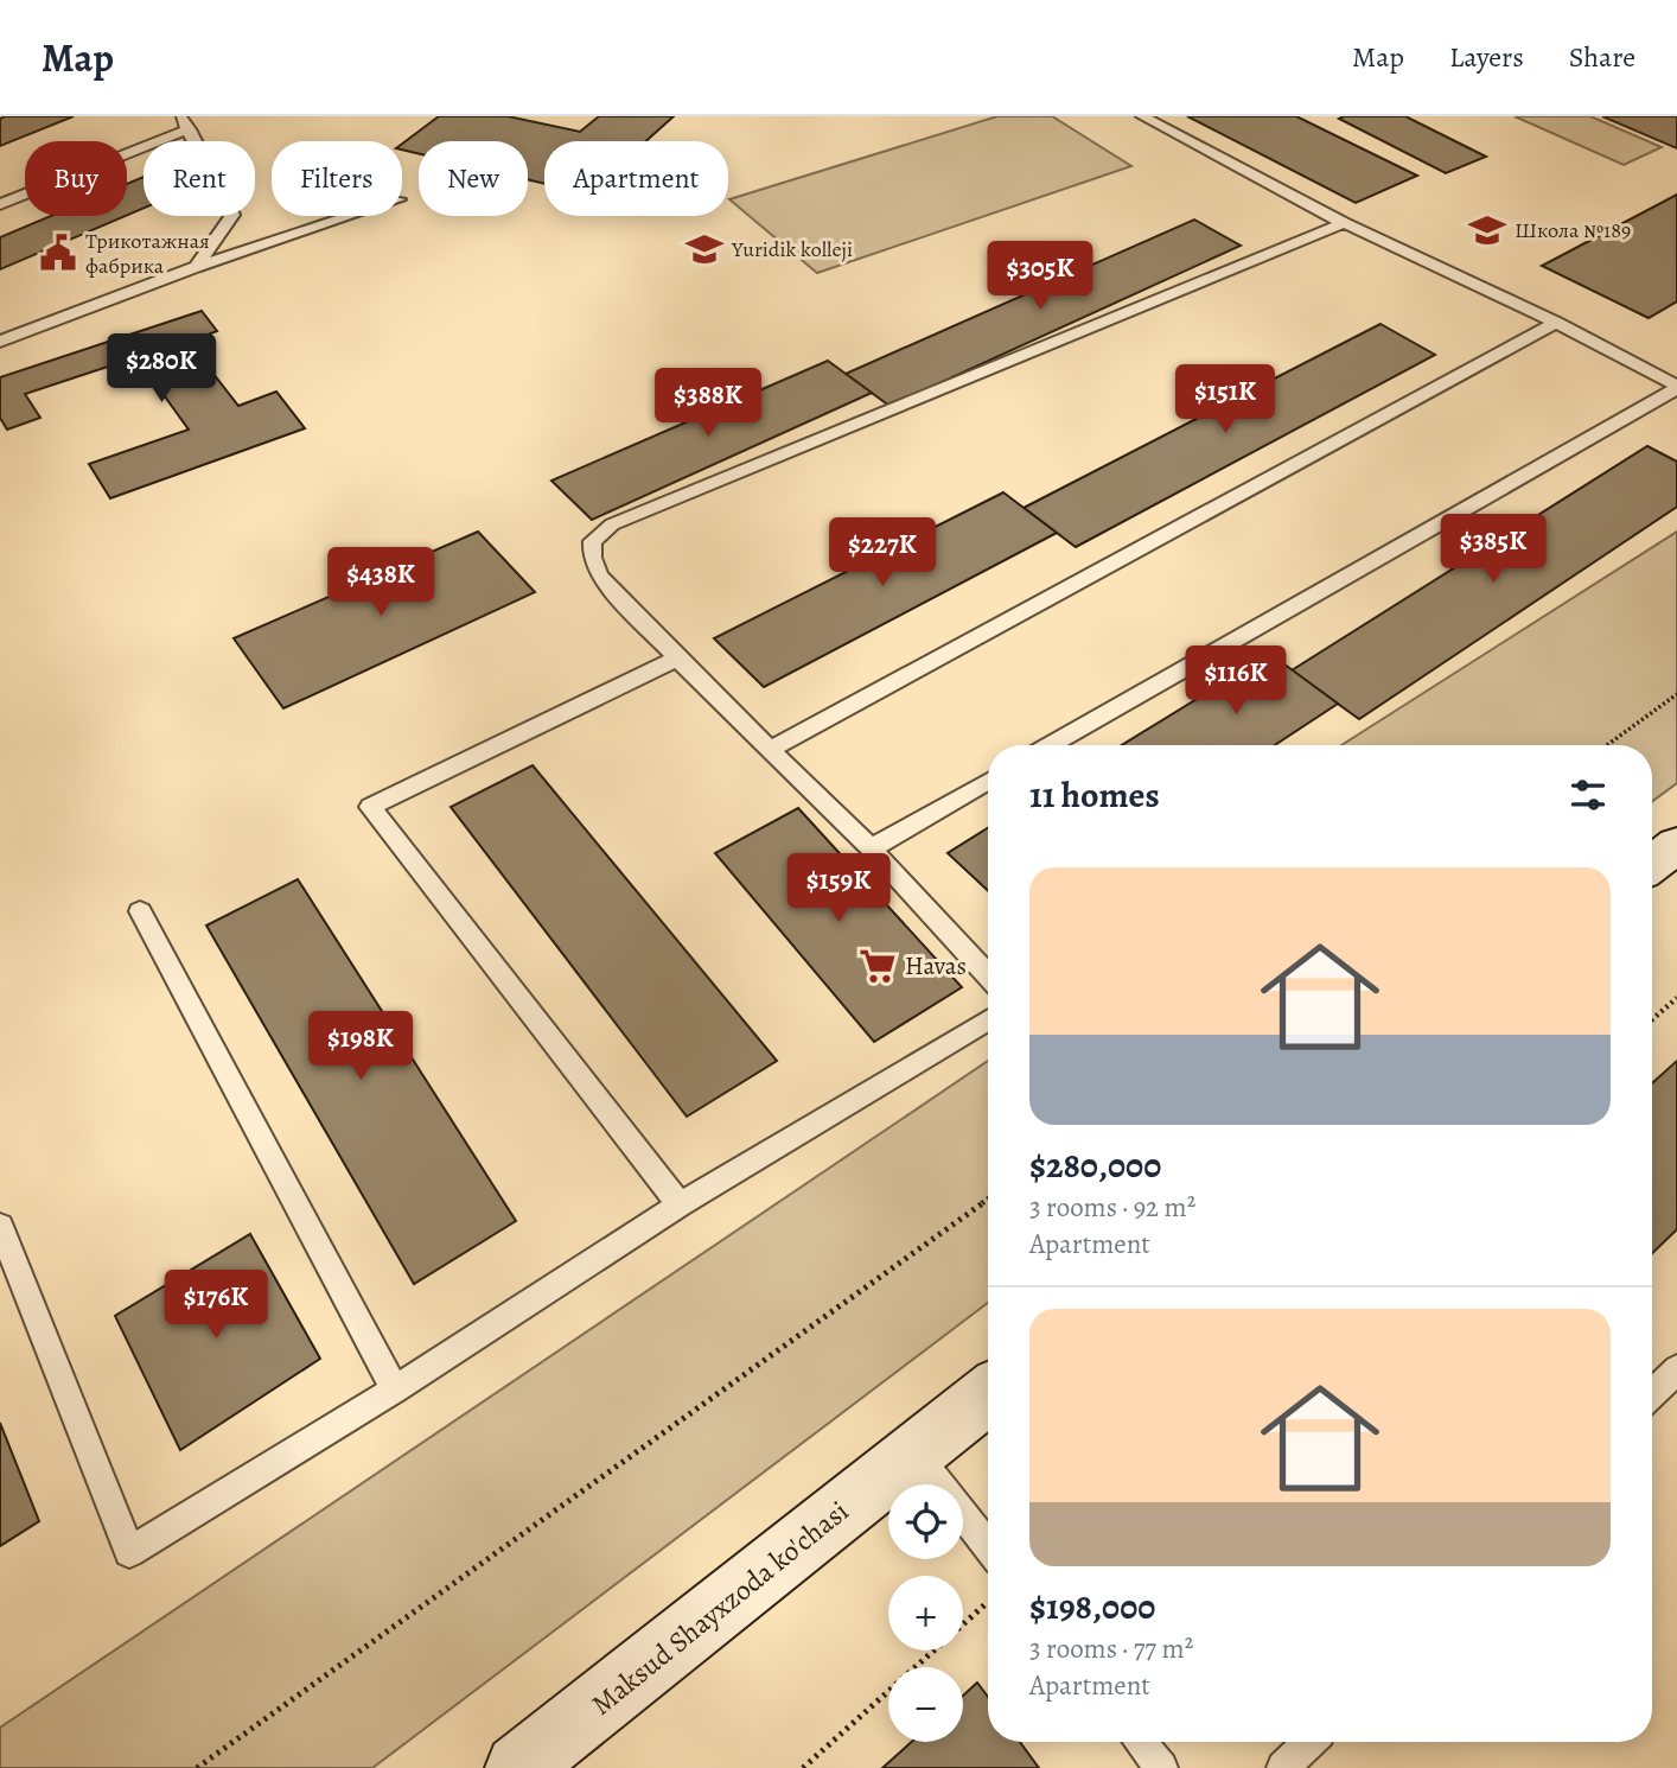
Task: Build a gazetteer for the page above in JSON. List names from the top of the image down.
{
  "streets": {
    "street": ["Maksud Shayxzoda ko'chasi"]
  },
  "places": {
    "school or university": ["Школа №189", "Yuridik kolleji"],
    "public building": ["Трикотажная фабрика"],
    "supermarket": ["Havas"]
  },
  "page": {
    "header": "Map",
    "nav": ["Map", "Layers", "Share"],
    "chip": [
      "Buy",
      "Rent",
      "Filters",
      "New",
      "Apartment"
    ],
    "price": [
      "$305K",
      "$280K",
      "$151K",
      "$388K",
      "$385K",
      "$227K",
      "$438K",
      "$116K",
      "$159K",
      "$198K",
      "$176K"
    ],
    "heading": "11 homes",
    "list": [
      {
        "name": "$280,000",
        "note": "3 rooms · 92 m² · Apartment"
      },
      {
        "name": "$198,000",
        "note": "3 rooms · 77 m² · Apartment"
      }
    ],
    "map_buttons": ["+", "−"]
  }
}
